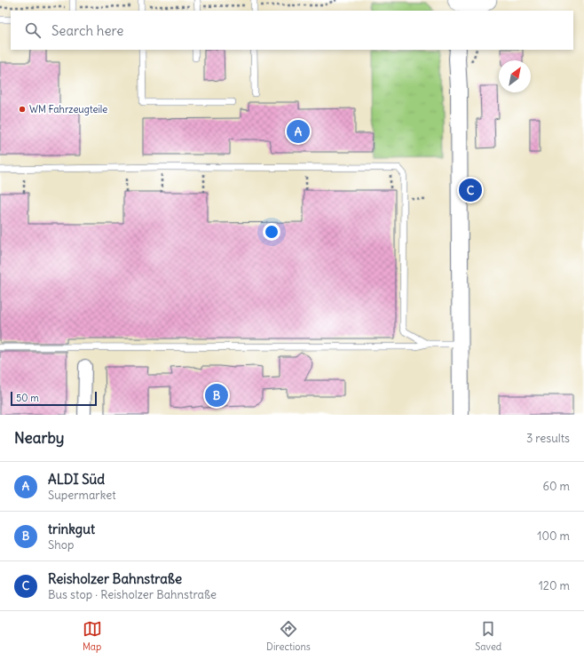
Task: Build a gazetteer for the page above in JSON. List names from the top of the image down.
{
  "places": ["WM Fahrzeugteile"],
  "scale_bar": "50 m",
  "north": "top right",
  "page": {
    "search": "Search here",
    "pins": ["A", "C", "B"],
    "scale": "50 m",
    "heading": ["Nearby", "3 results"],
    "list": [
      {
        "mark": "A",
        "name": "ALDI Süd",
        "note": "Supermarket",
        "value": "60 m"
      },
      {
        "mark": "B",
        "name": "trinkgut",
        "note": "Shop",
        "value": "100 m"
      },
      {
        "mark": "C",
        "name": "Reisholzer Bahnstraße",
        "note": "Bus stop · Reisholzer Bahnstraße",
        "value": "120 m"
      }
    ],
    "nav": ["Map", "Directions", "Saved"]
  }
}
